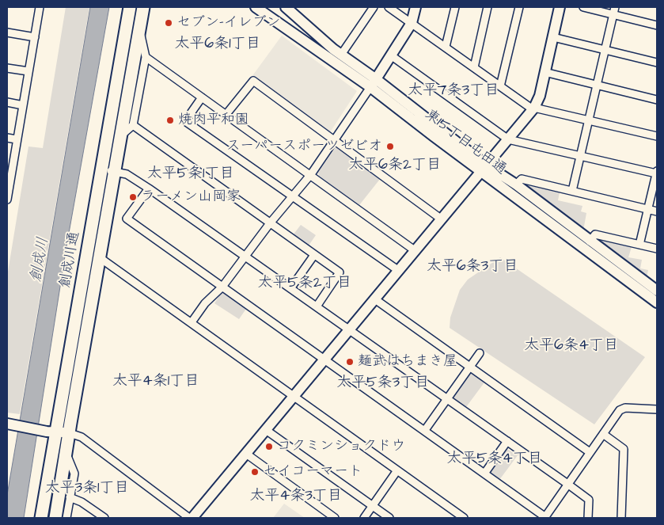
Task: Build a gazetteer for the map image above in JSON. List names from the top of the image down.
{
  "streets": {
    "highway": ["創成川通"],
    "street": ["東15丁目屯田通"]
  },
  "districts": [
    "太平6条1丁目",
    "太平7条3丁目",
    "太平6条2丁目",
    "太平5条1丁目",
    "太平6条3丁目",
    "太平5条2丁目",
    "太平6条4丁目",
    "太平4条1丁目",
    "太平5条3丁目",
    "太平5条4丁目",
    "太平3条1丁目",
    "太平4条3丁目"
  ],
  "water": ["創成川"],
  "places": [
    "セブン-イレブン",
    "焼肉平和園",
    "スーパースポーツゼビオ",
    "ラーメン山岡家",
    "麺武はちまき屋",
    "コクミンショクドウ",
    "セイコーマート"
  ]
}
